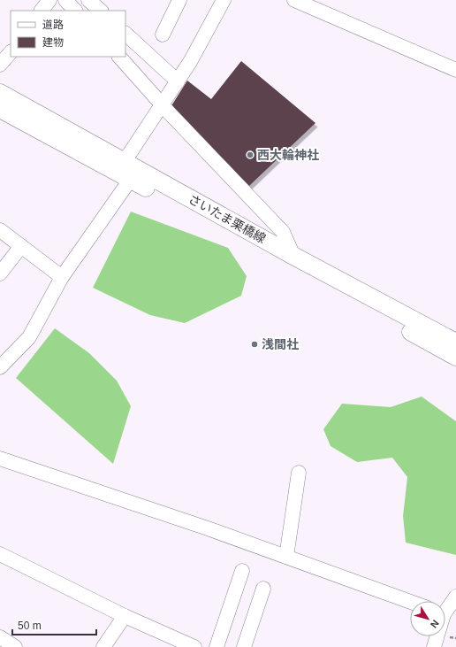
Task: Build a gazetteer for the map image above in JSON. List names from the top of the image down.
{
  "streets": {
    "main road": ["さいたま栗橋線"]
  },
  "places": ["西大輪神社", "浅間社"],
  "legend": ["道路", "建物"],
  "scale_bar": "50 m",
  "north": "bottom right"
}
